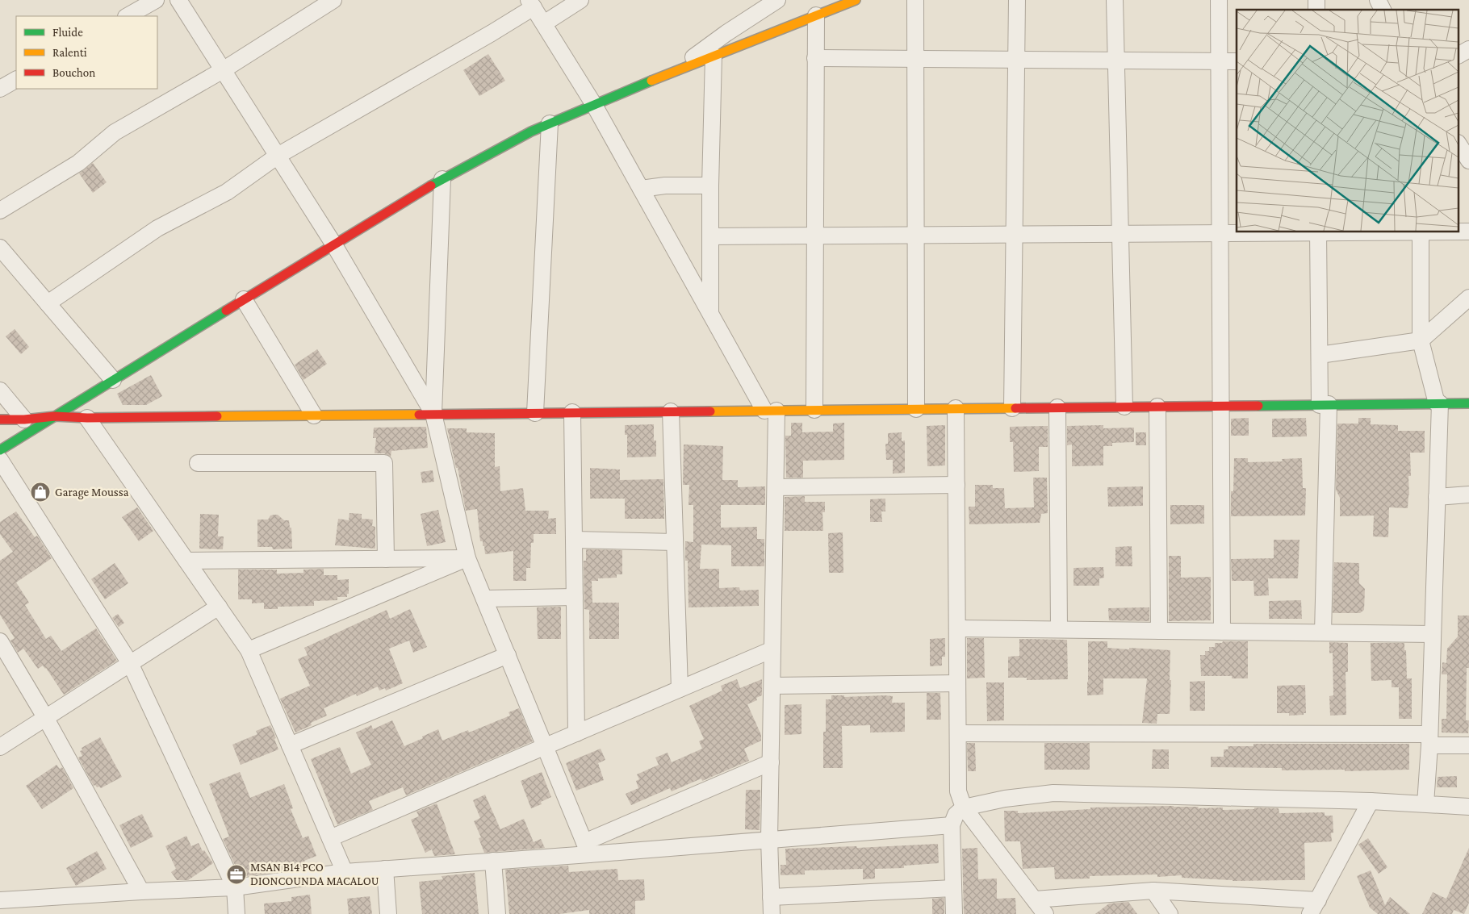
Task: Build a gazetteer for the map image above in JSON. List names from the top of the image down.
{
  "places": {
    "shop": ["Garage Moussa"],
    "office": ["MSAN B14 PCO DIONCOUNDA MACALOU"]
  },
  "legend": ["Fluide", "Ralenti", "Bouchon"]
}
